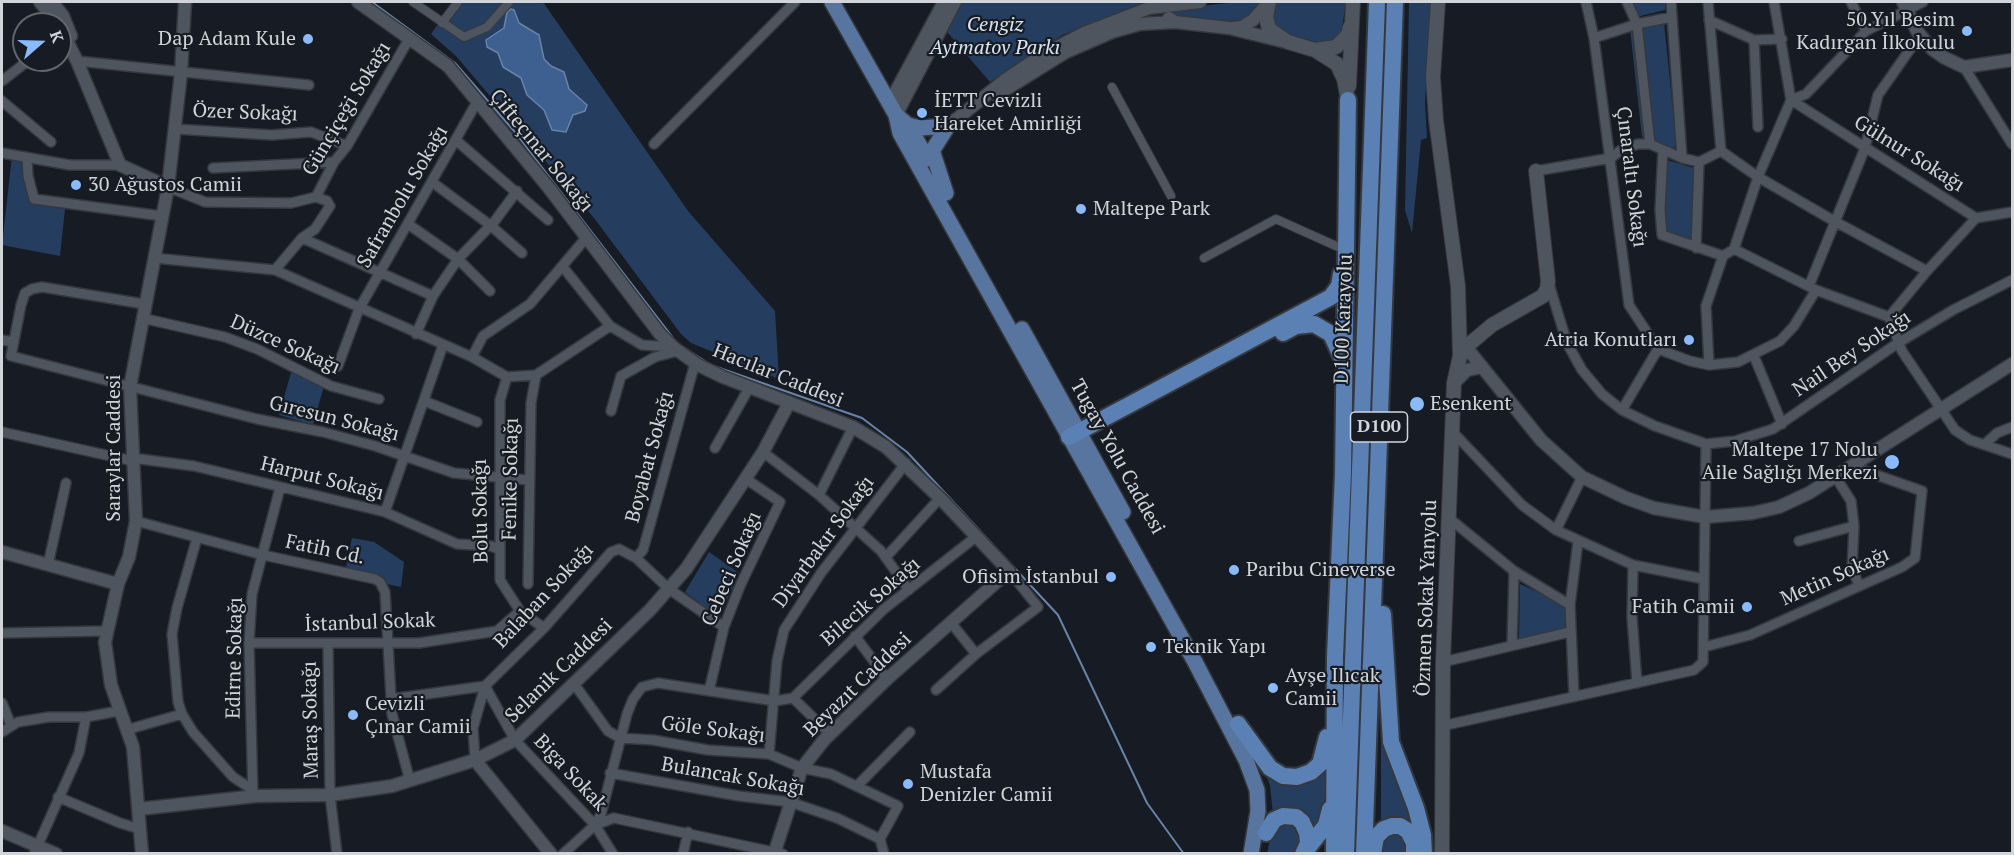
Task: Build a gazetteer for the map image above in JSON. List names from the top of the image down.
{
  "streets": {
    "highway": ["D100 Karayolu", "D100"],
    "main road": ["Tugay Yolu Caddesi", "Özmen Sokak Yanyolu"],
    "street": [
      "Günçiçeği Sokağı",
      "Özer Sokağı",
      "Çifteçınar Sokağı",
      "Gülnur Sokağı",
      "Çınaraltı Sokağı",
      "Safranbolu Sokağı",
      "Düzce Sokağı",
      "Nail Bey Sokağı",
      "Hacılar Caddesi",
      "Gıresun Sokağı",
      "Saraylar Caddesi",
      "Boyabat Sokağı",
      "Harput Sokağı",
      "Fenike Sokağı",
      "Bolu Sokağı",
      "Diyarbakır Sokağı",
      "Fatih Cd.",
      "Cebeci Sokağı",
      "Metin Sokağı",
      "Balaban Sokağı",
      "Bilecik Sokağı",
      "İstanbul Sokak",
      "Edirne Sokağı",
      "Selanik Caddesi",
      "Beyazıt Caddesi",
      "Maraş Sokağı",
      "Göle Sokağı",
      "Biga Sokak",
      "Bulancak Sokağı"
    ]
  },
  "crossings": [
    ["Günçiçeği Sokağı", "Özer Sokağı"],
    ["Günçiçeği Sokağı", "Çifteçınar Sokağı"],
    ["Özer Sokağı", "Saraylar Caddesi"],
    ["Çifteçınar Sokağı", "Safranbolu Sokağı"],
    ["Çifteçınar Sokağı", "Hacılar Caddesi"],
    ["Düzce Sokağı", "Saraylar Caddesi"],
    ["Hacılar Caddesi", "Boyabat Sokağı"],
    ["Hacılar Caddesi", "Diyarbakır Sokağı"],
    ["Hacılar Caddesi", "Bilecik Sokağı"],
    ["Hacılar Caddesi", "Selanik Caddesi"],
    ["Hacılar Caddesi", "Beyazıt Caddesi"],
    ["Gıresun Sokağı", "Saraylar Caddesi"],
    ["Gıresun Sokağı", "Fenike Sokağı"],
    ["Gıresun Sokağı", "Bolu Sokağı"],
    ["Saraylar Caddesi", "Harput Sokağı"],
    ["Saraylar Caddesi", "Fatih Cd."],
    ["Saraylar Caddesi", "Selanik Caddesi"],
    ["Boyabat Sokağı", "Balaban Sokağı"],
    ["Harput Sokağı", "Bolu Sokağı"],
    ["Harput Sokağı", "Edirne Sokağı"],
    ["Bolu Sokağı", "Balaban Sokağı"],
    ["Bolu Sokağı", "İstanbul Sokak"],
    ["Diyarbakır Sokağı", "Göle Sokağı"],
    ["Fatih Cd.", "İstanbul Sokak"],
    ["Fatih Cd.", "Edirne Sokağı"],
    ["Fatih Cd.", "Selanik Caddesi"],
    ["Cebeci Sokağı", "Selanik Caddesi"],
    ["Balaban Sokağı", "Selanik Caddesi"],
    ["Balaban Sokağı", "Biga Sokak"],
    ["İstanbul Sokak", "Edirne Sokağı"],
    ["İstanbul Sokak", "Maraş Sokağı"],
    ["Edirne Sokağı", "Selanik Caddesi"],
    ["Selanik Caddesi", "Maraş Sokağı"],
    ["Selanik Caddesi", "Biga Sokak"],
    ["Beyazıt Caddesi", "Göle Sokağı"],
    ["Beyazıt Caddesi", "Bulancak Sokağı"],
    ["Göle Sokağı", "Bulancak Sokağı"]
  ],
  "parks": ["Cengiz Aytmatov Parkı"],
  "places": [
    "50.Yıl Besim Kadırgan İlkokulu",
    "Dap Adam Kule",
    "İETT Cevizli Hareket Amirliği",
    "30 Ağustos Camii",
    "Maltepe Park",
    "Atria Konutları",
    "Esenkent",
    "Maltepe 17 Nolu Aile Sağlığı Merkezi",
    "Paribu Cineverse",
    "Ofisim İstanbul",
    "Fatih Camii",
    "Teknik Yapı",
    "Ayşe Ilıcak Camii",
    "Cevizli Çınar Camii",
    "Mustafa Denizler Camii"
  ],
  "north": "right"
}
